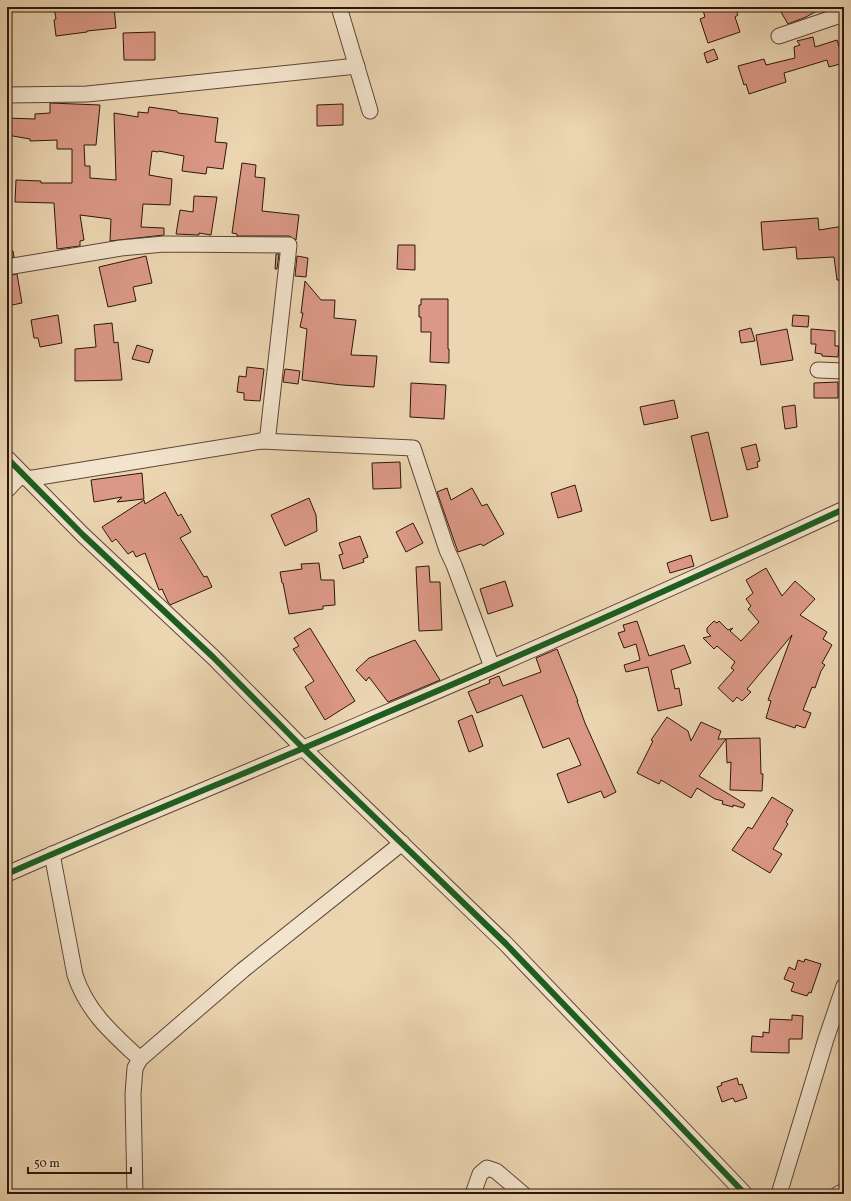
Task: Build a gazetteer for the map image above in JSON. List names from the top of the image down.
{
  "scale_bar": "50 m"
}
